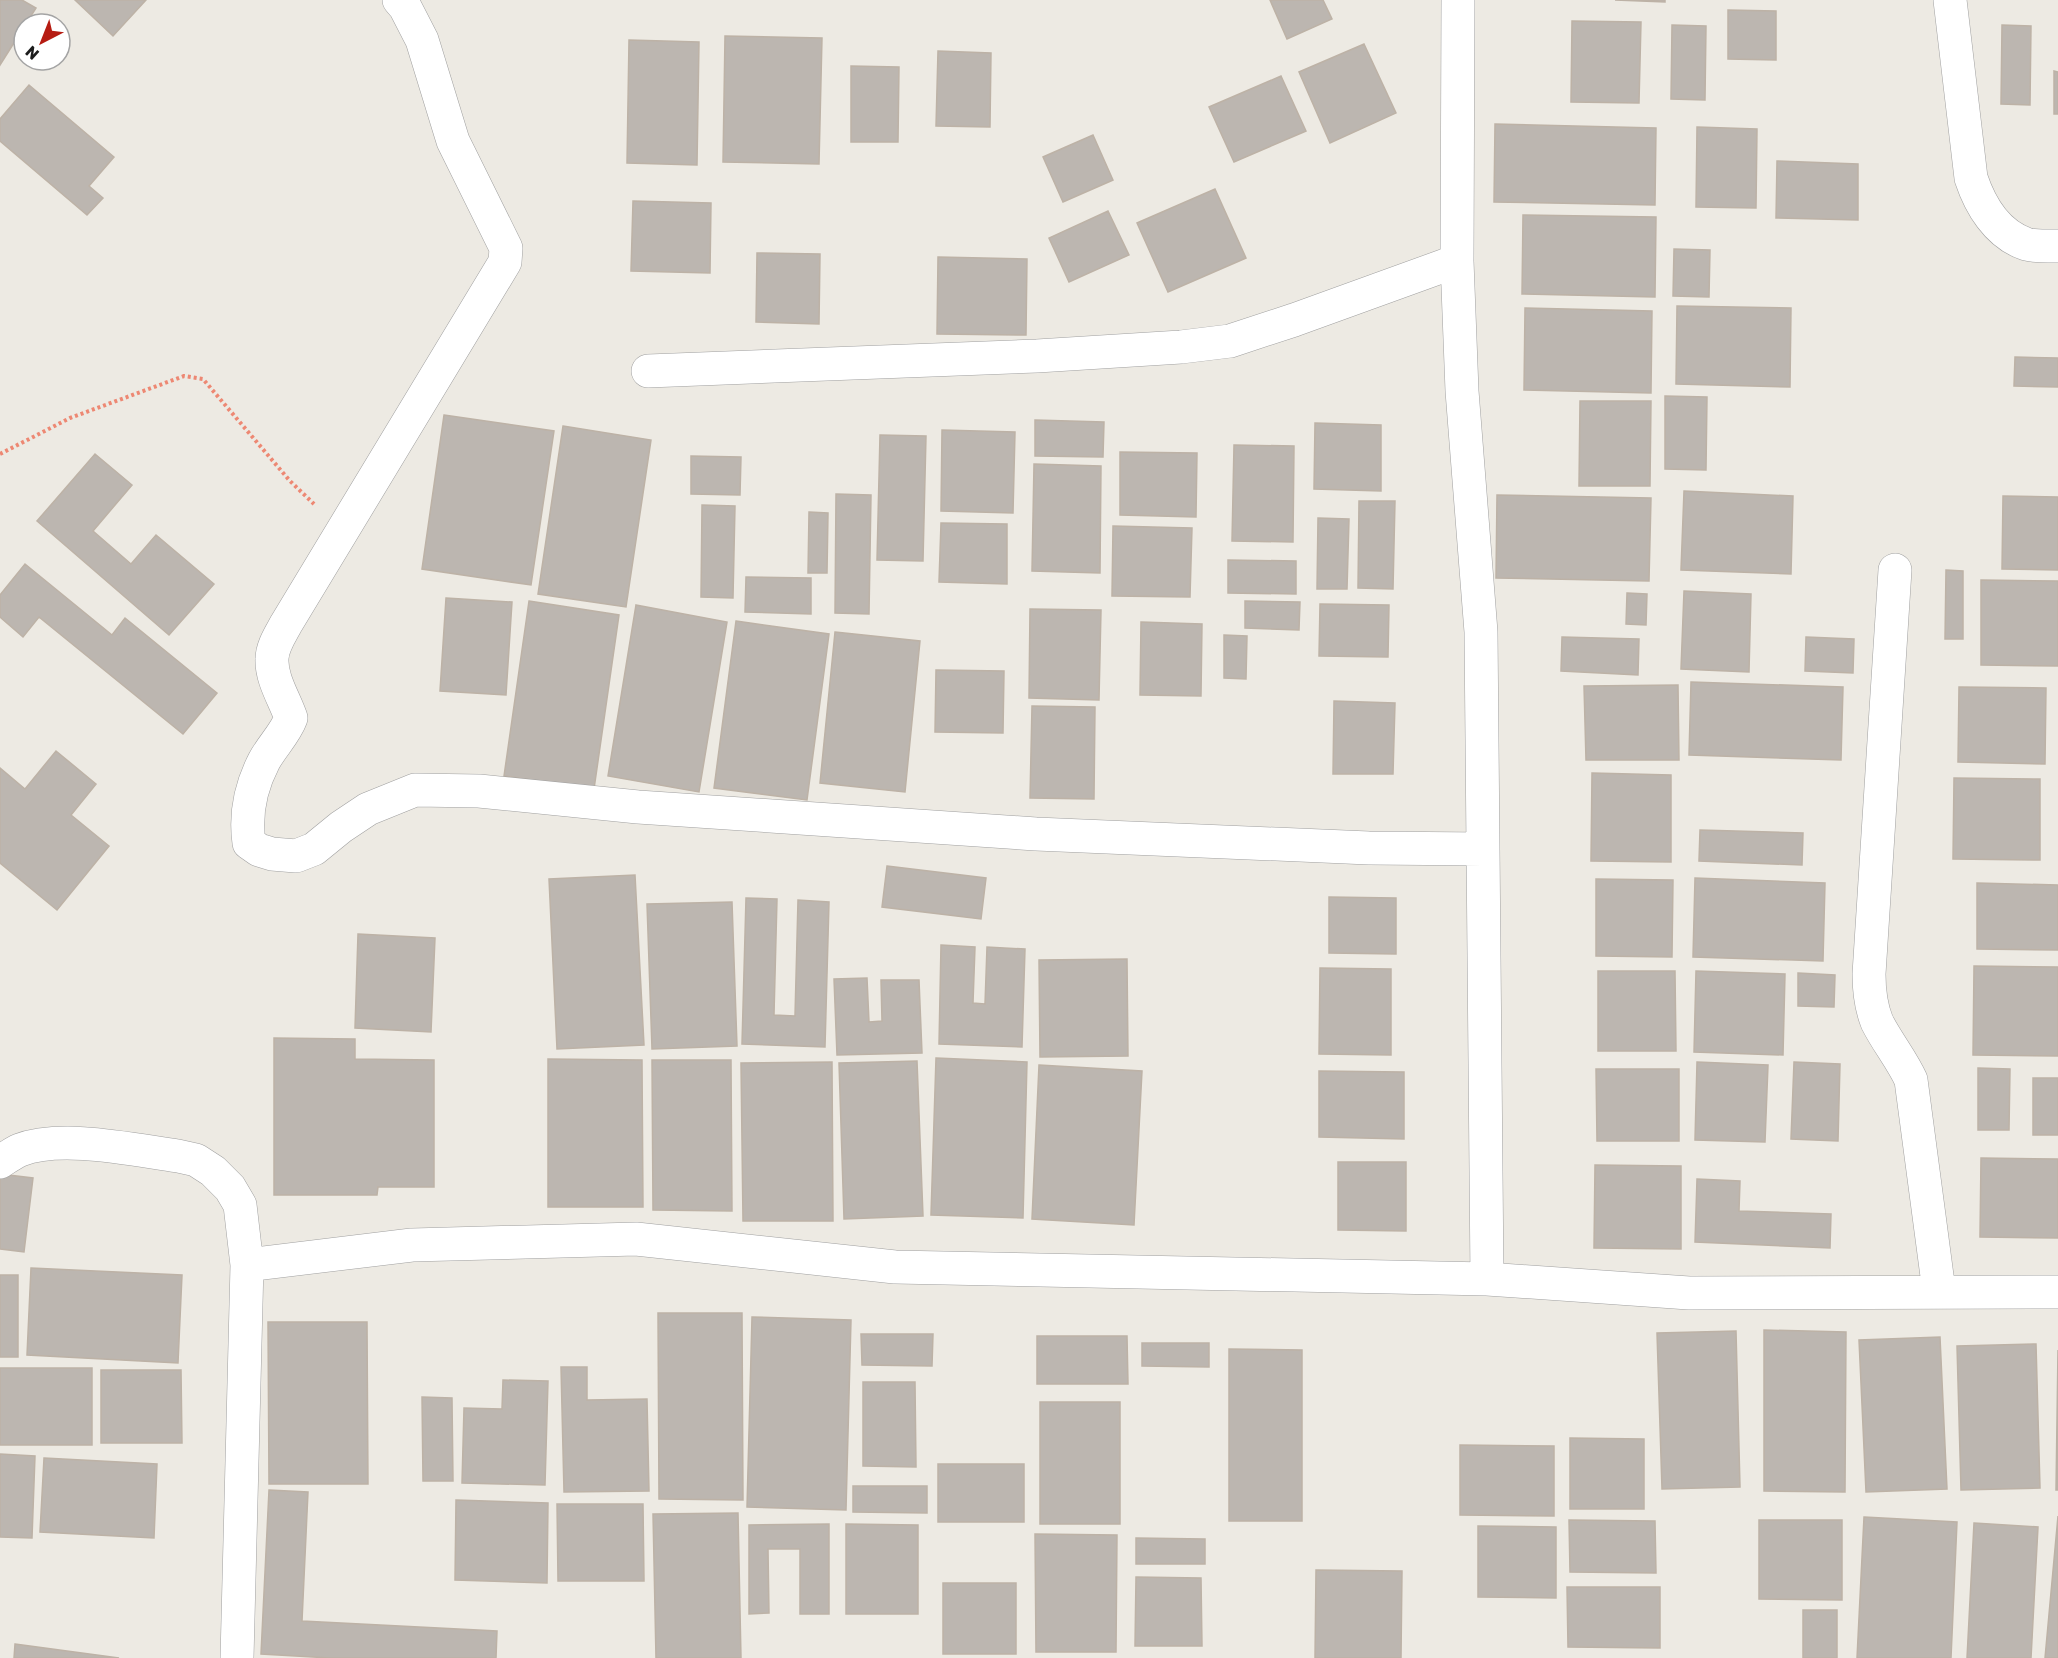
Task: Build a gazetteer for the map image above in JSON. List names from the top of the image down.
{
  "north": "bottom left"
}
